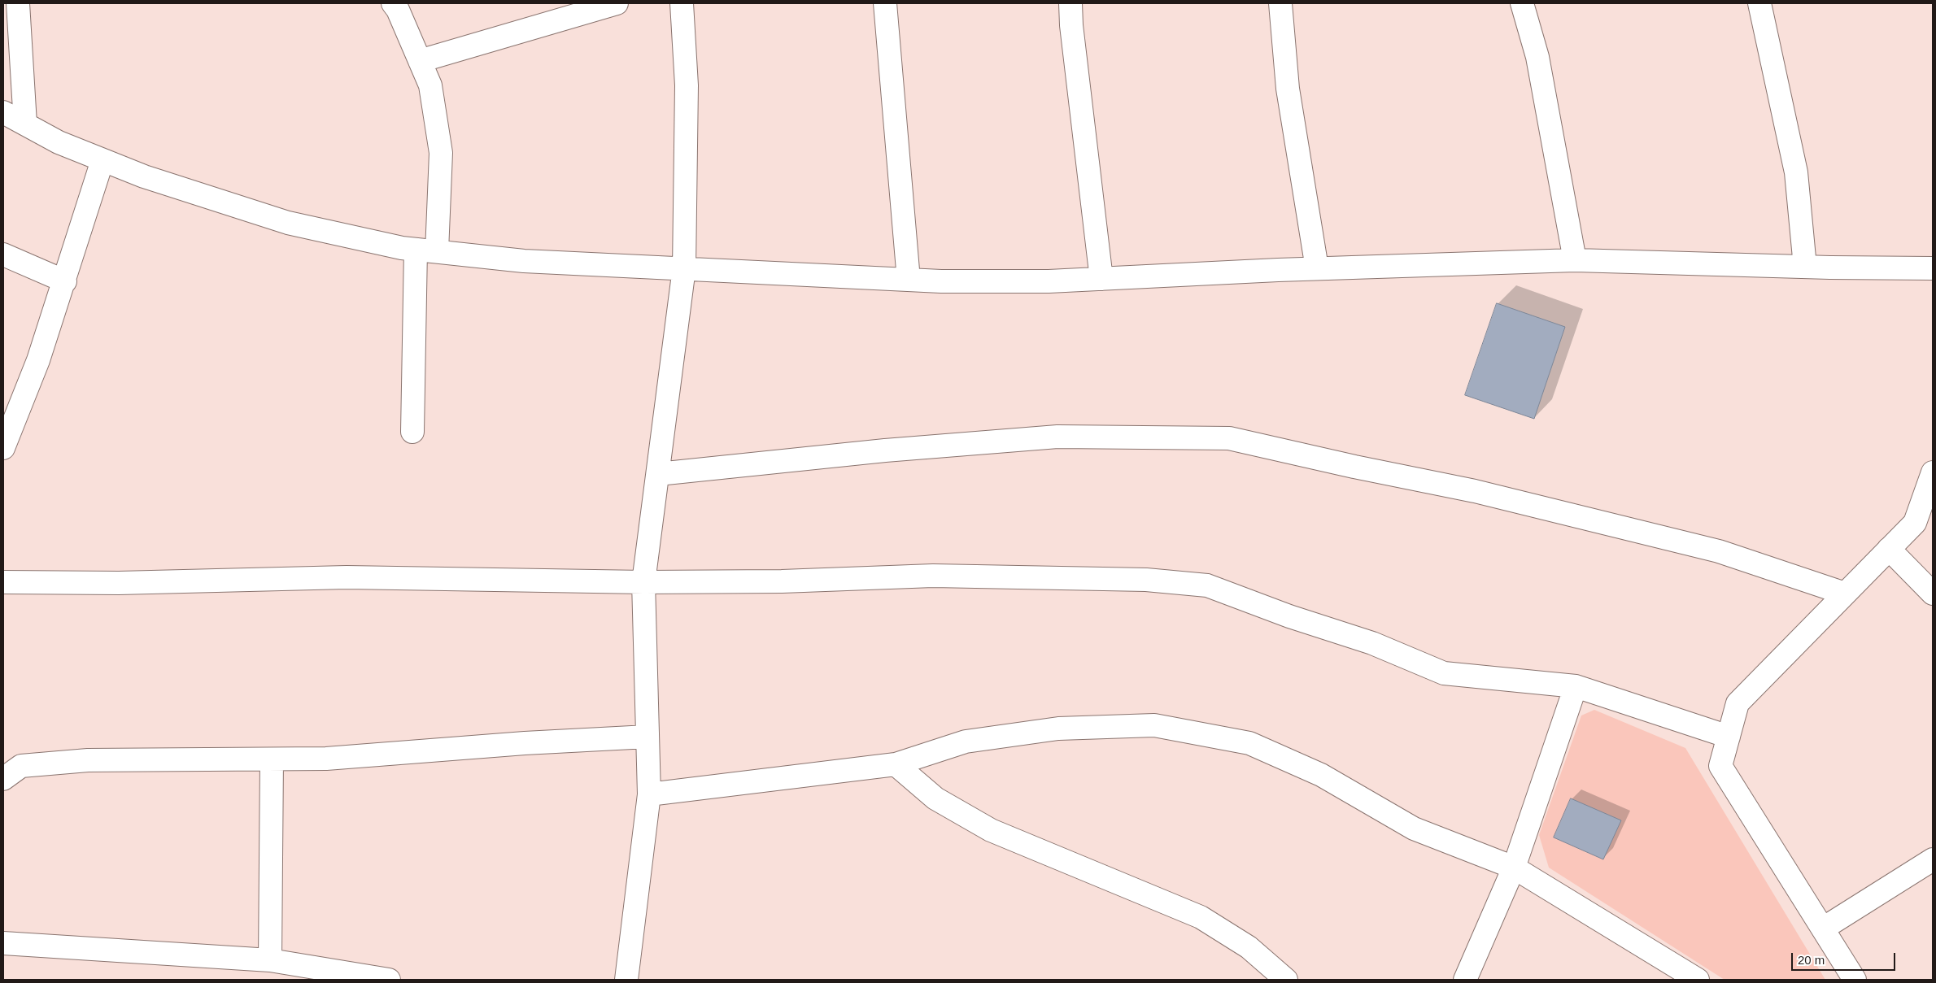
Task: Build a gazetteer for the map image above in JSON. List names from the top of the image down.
{
  "scale_bar": "20 m"
}
